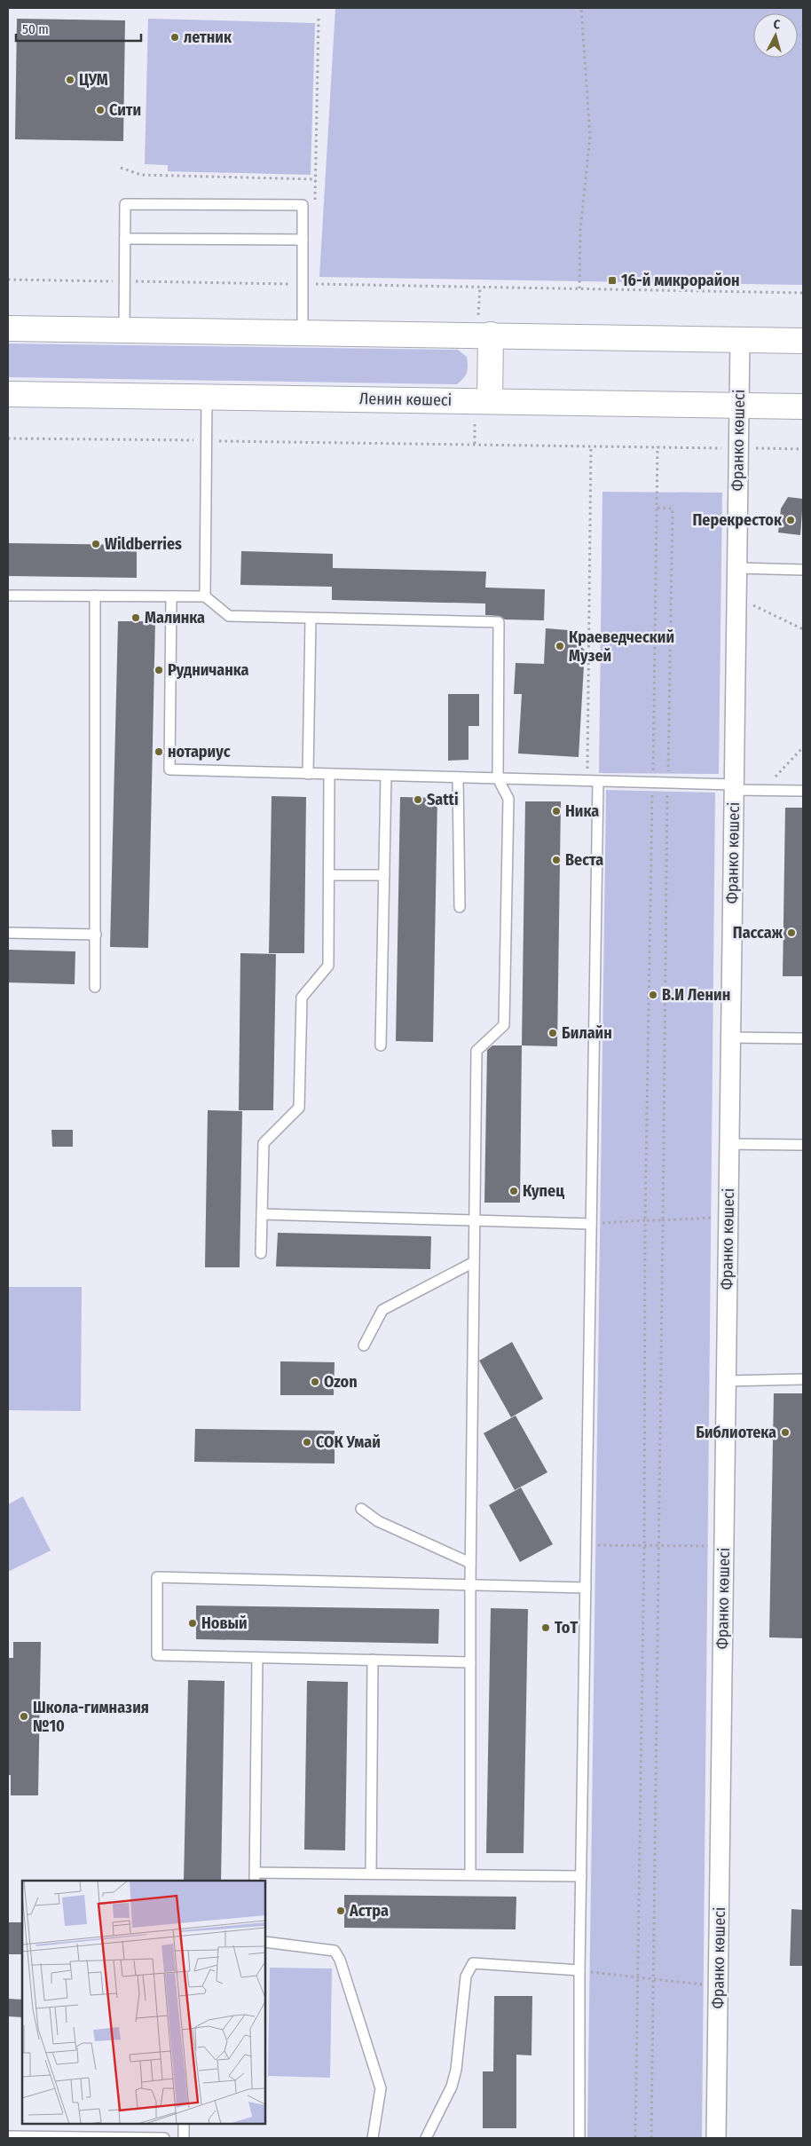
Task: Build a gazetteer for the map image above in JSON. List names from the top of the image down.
{
  "streets": {
    "main road": ["Ленин көшесі"],
    "street": ["Франко көшесі"]
  },
  "crossings": [
    ["Ленин көшесі", "Франко көшесі"]
  ],
  "places": {
    "other": [
      "летник",
      "ЦУМ",
      "Сити",
      "Перекресток",
      "Wildberries",
      "Малинка",
      "Краеведческий Музей",
      "Рудничанка",
      "нотариус",
      "Satti",
      "Ника",
      "Веста",
      "Пассаж",
      "В.И Ленин",
      "Билайн",
      "Купец",
      "Ozon",
      "Библиотека",
      "СОК Умай",
      "Новый",
      "ТоТ",
      "Школа-гимназия №10",
      "Астра"
    ],
    "transit": ["16-й микрорайон"]
  },
  "scale_bar": "50 m",
  "north": "top"
}
